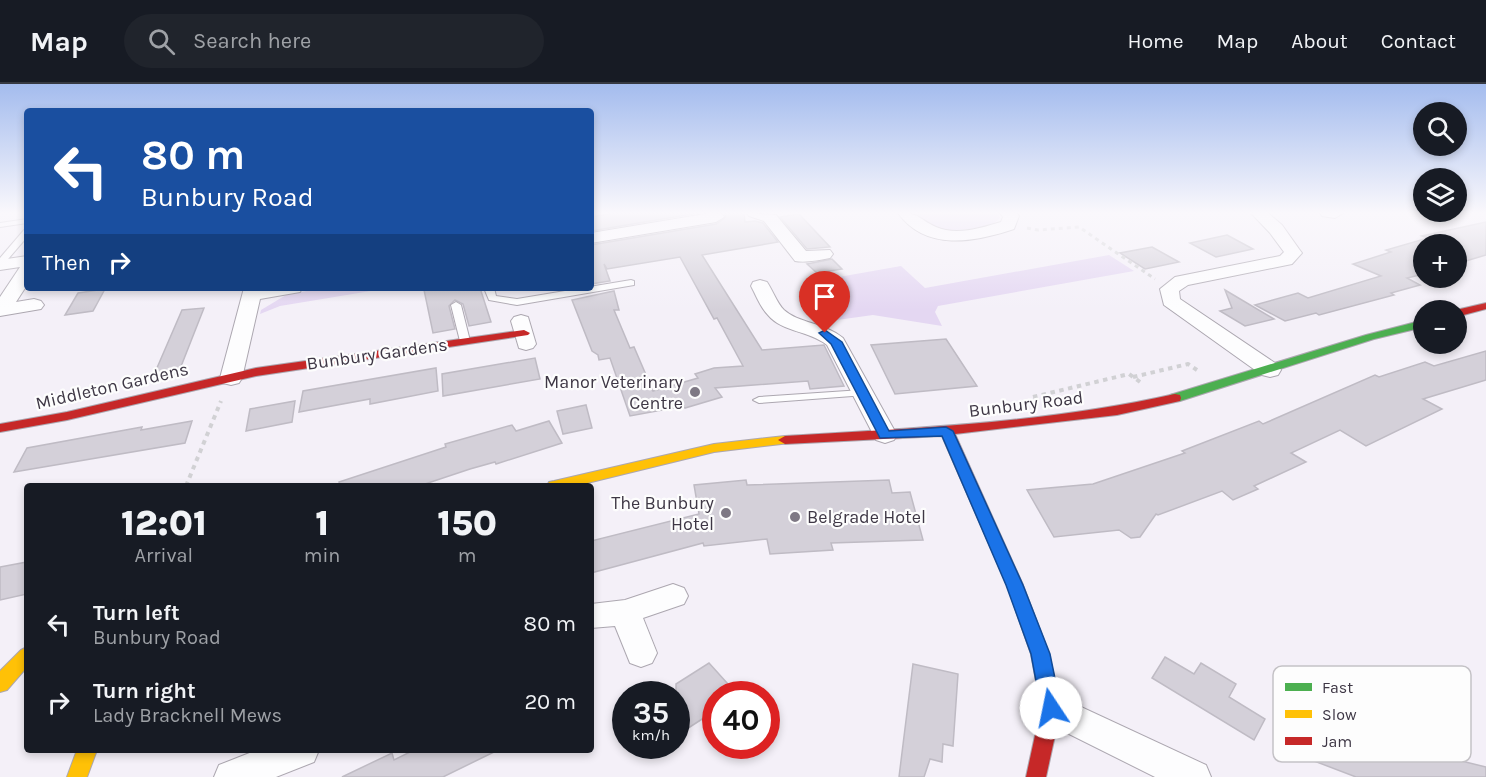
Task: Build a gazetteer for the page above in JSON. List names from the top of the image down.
{
  "streets": {
    "main road": ["Bunbury Gardens", "Middleton Gardens", "Bunbury Road"]
  },
  "crossings": [
    ["Bunbury Gardens", "Middleton Gardens"]
  ],
  "places": ["Manor Veterinary Centre", "The Bunbury Hotel", "Belgrade Hotel"],
  "legend": ["Fast", "Slow", "Jam"],
  "page": {
    "header": "Map",
    "search": "Search here",
    "nav": [
      "Home",
      "Map",
      "About",
      "Contact"
    ],
    "map_buttons": ["+", "−"],
    "turn": ["80 m", "Bunbury Road"],
    "then": "Then",
    "eta": [
      "12:01",
      "Arrival",
      "1",
      "min",
      "150",
      "m"
    ],
    "list": [
      {
        "name": "Turn left",
        "note": "Bunbury Road",
        "value": "80 m"
      },
      {
        "name": "Turn right",
        "note": "Lady Bracknell Mews",
        "value": "20 m"
      }
    ],
    "speed": "35 km/h",
    "limit": "40"
  }
}
